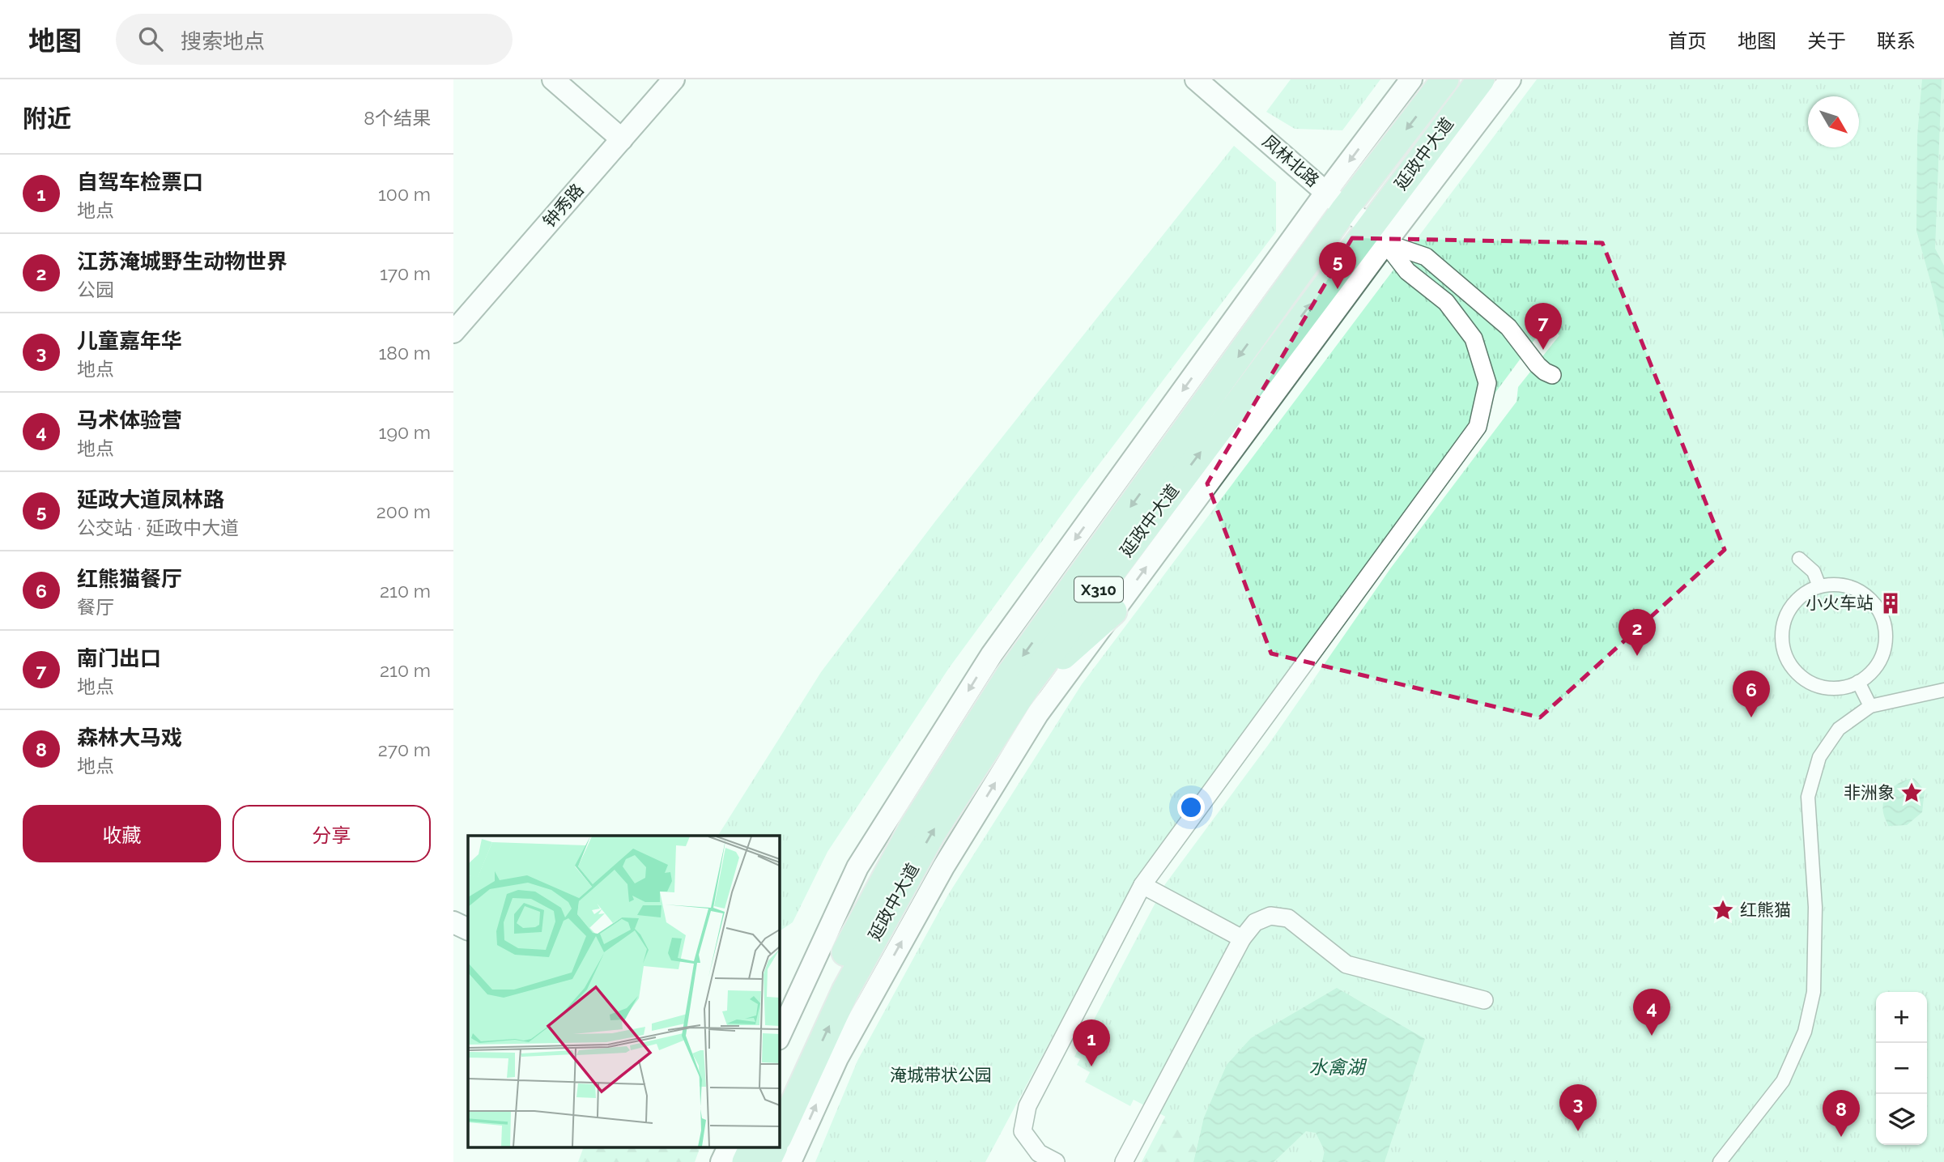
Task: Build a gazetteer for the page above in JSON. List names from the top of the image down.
{
  "streets": {
    "main road": ["延政中大道", "X310"],
    "street": ["凤林北路", "钟秀路"]
  },
  "crossings": [
    ["延政中大道", "凤林北路"]
  ],
  "water": ["水禽湖"],
  "parks": ["淹城带状公园"],
  "places": {
    "building": ["小火车站"],
    "place": ["非洲象", "红熊猫"]
  },
  "north": "bottom right",
  "page": {
    "header": "地图",
    "search": "搜索地点",
    "nav": [
      "首页",
      "地图",
      "关于",
      "联系"
    ],
    "heading": ["附近", "8个结果"],
    "list": [
      {
        "mark": "1",
        "name": "自驾车检票口",
        "note": "地点",
        "value": "100 m"
      },
      {
        "mark": "2",
        "name": "江苏淹城野生动物世界",
        "note": "公园",
        "value": "170 m"
      },
      {
        "mark": "3",
        "name": "儿童嘉年华",
        "note": "地点",
        "value": "180 m"
      },
      {
        "mark": "4",
        "name": "马术体验营",
        "note": "地点",
        "value": "190 m"
      },
      {
        "mark": "5",
        "name": "延政大道凤林路",
        "note": "公交站 · 延政中大道",
        "value": "200 m"
      },
      {
        "mark": "6",
        "name": "红熊猫餐厅",
        "note": "餐厅",
        "value": "210 m"
      },
      {
        "mark": "7",
        "name": "南门出口",
        "note": "地点",
        "value": "210 m"
      },
      {
        "mark": "8",
        "name": "森林大马戏",
        "note": "地点",
        "value": "270 m"
      }
    ],
    "pins": [
      "5",
      "7",
      "2",
      "6",
      "4",
      "1",
      "3",
      "8"
    ],
    "buttons": ["收藏", "分享"],
    "map_buttons": ["+", "−"]
  }
}
